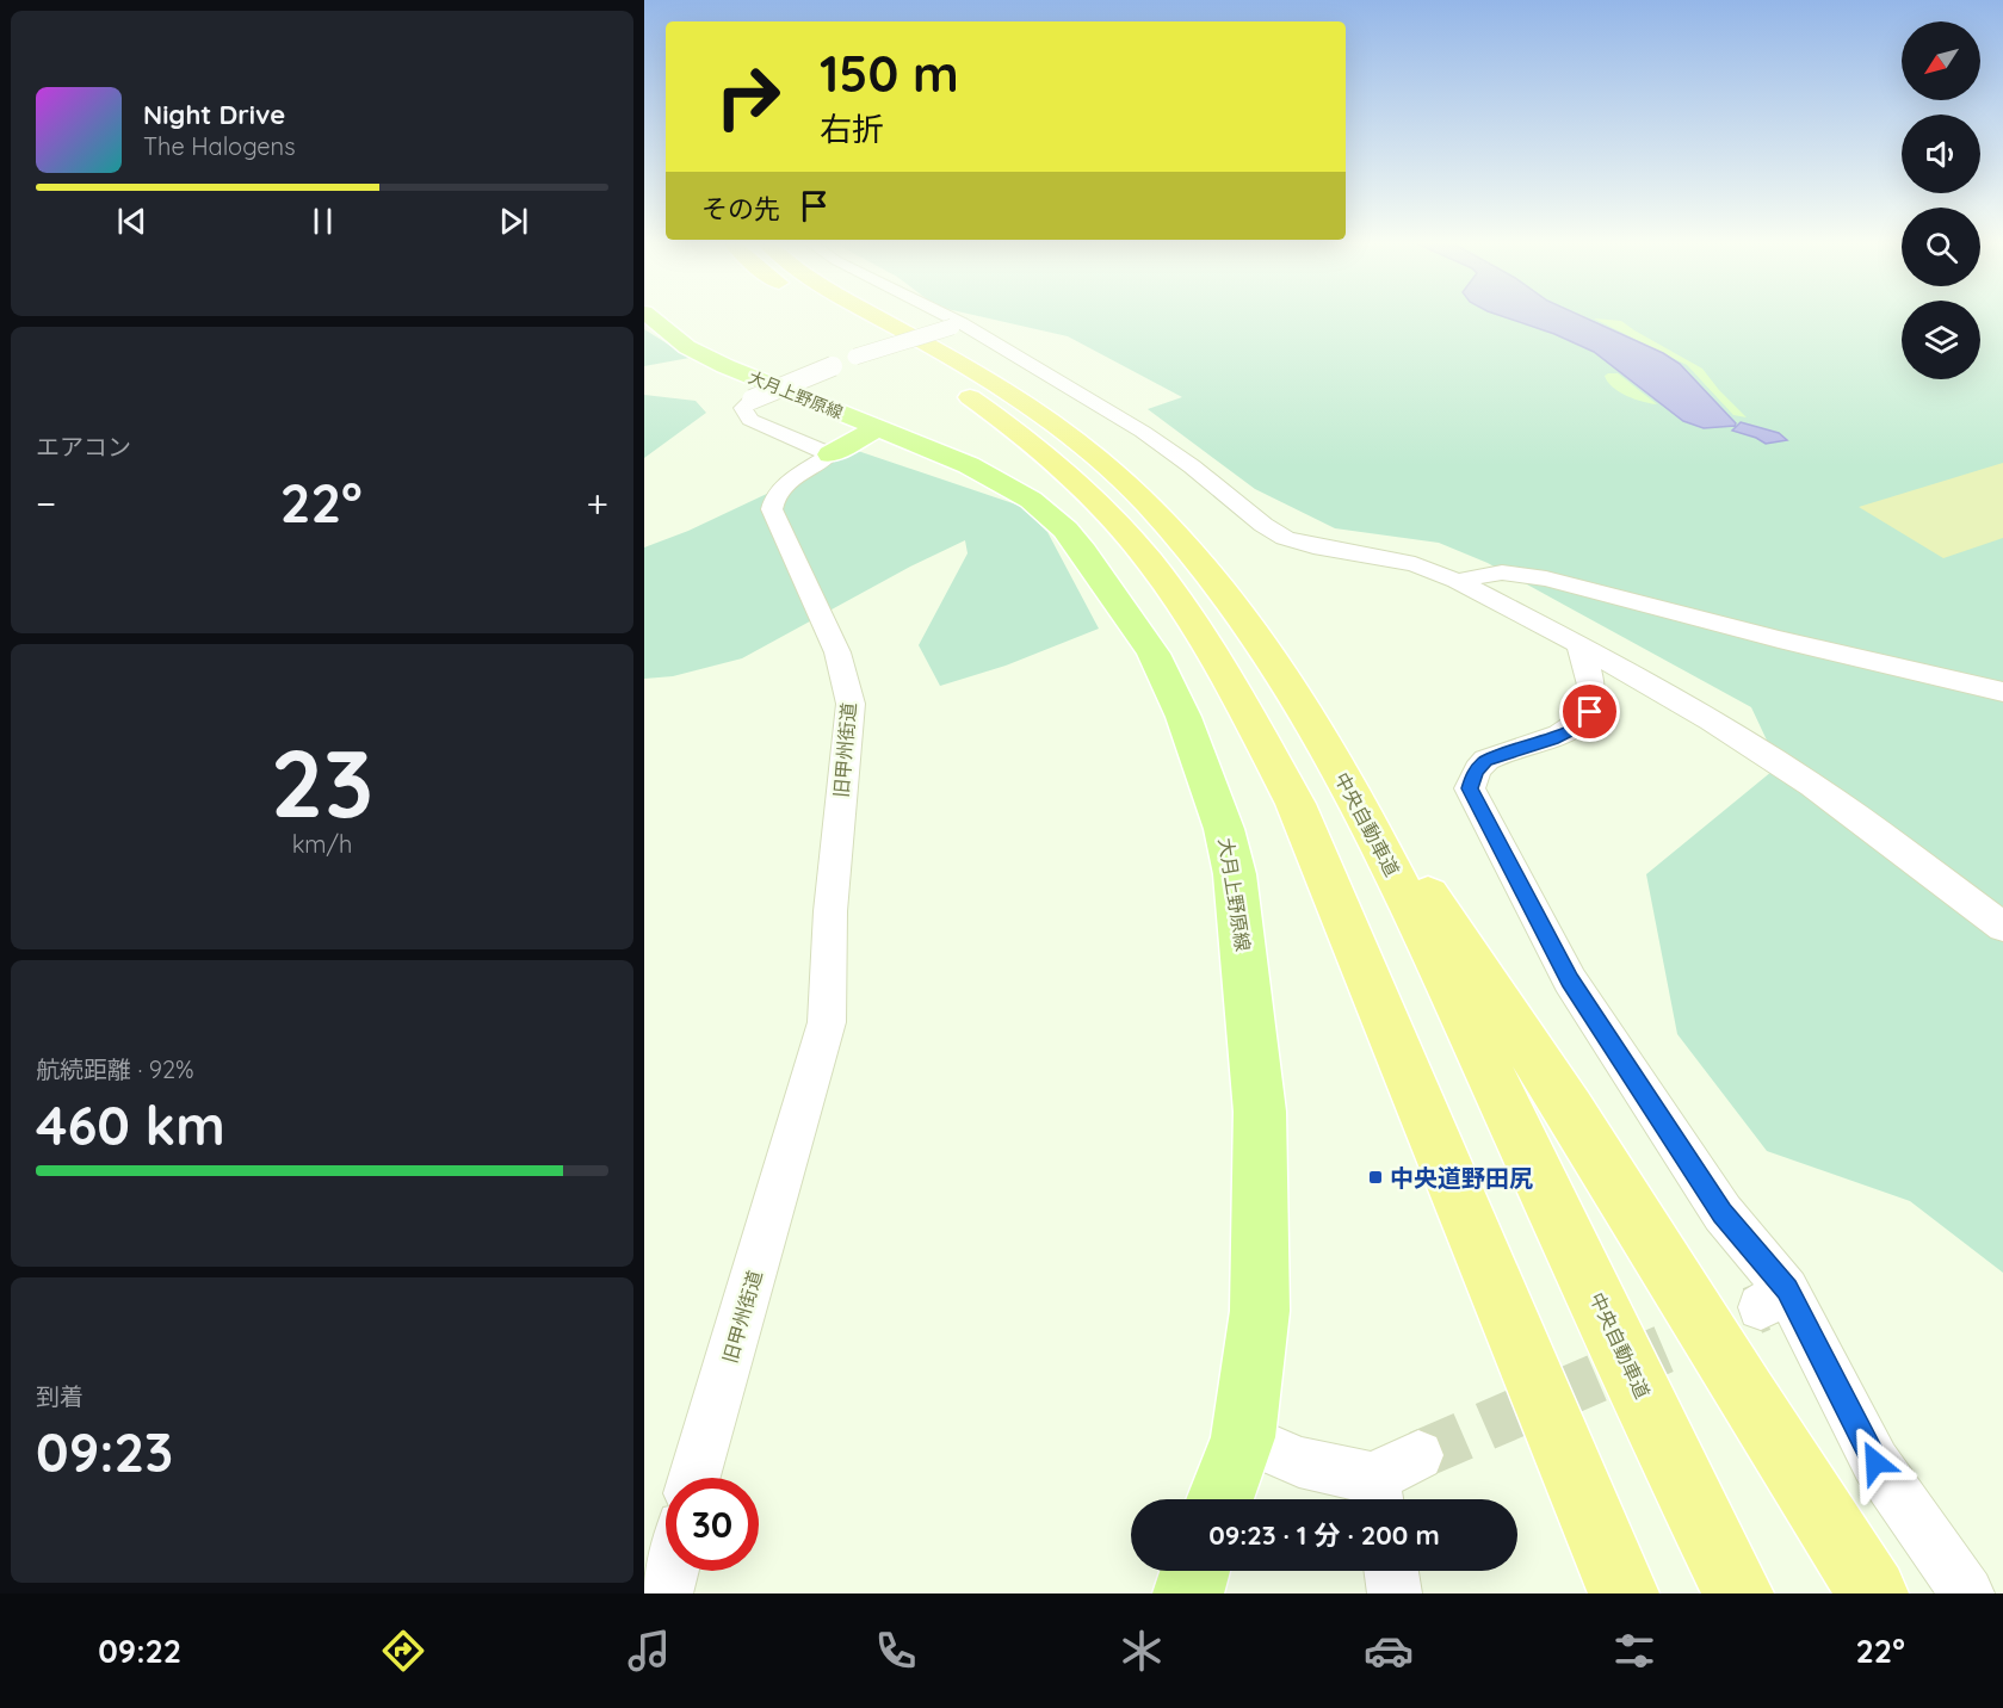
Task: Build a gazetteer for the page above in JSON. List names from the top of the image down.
{
  "streets": {
    "highway": ["中央自動車道"],
    "main road": ["大月上野原線"],
    "street": ["旧甲州街道"]
  },
  "crossings": [
    ["大月上野原線", "旧甲州街道"]
  ],
  "places": {
    "transit": ["中央道野田尻"]
  },
  "north": "bottom left",
  "page": {
    "turn": ["150 m", "右折"],
    "song": ["Night Drive", "The Halogens"],
    "then": "その先",
    "tile": [
      "エアコン",
      ["23", "km/h"],
      ["航続距離 · 92%", "460 km"],
      ["到着", "09:23"]
    ],
    "heat": ["−", "22°", "+"],
    "limit": "30",
    "trip": "09:23 · 1 分 · 200 m",
    "tabs": ["09:22", "22°"]
  }
}
